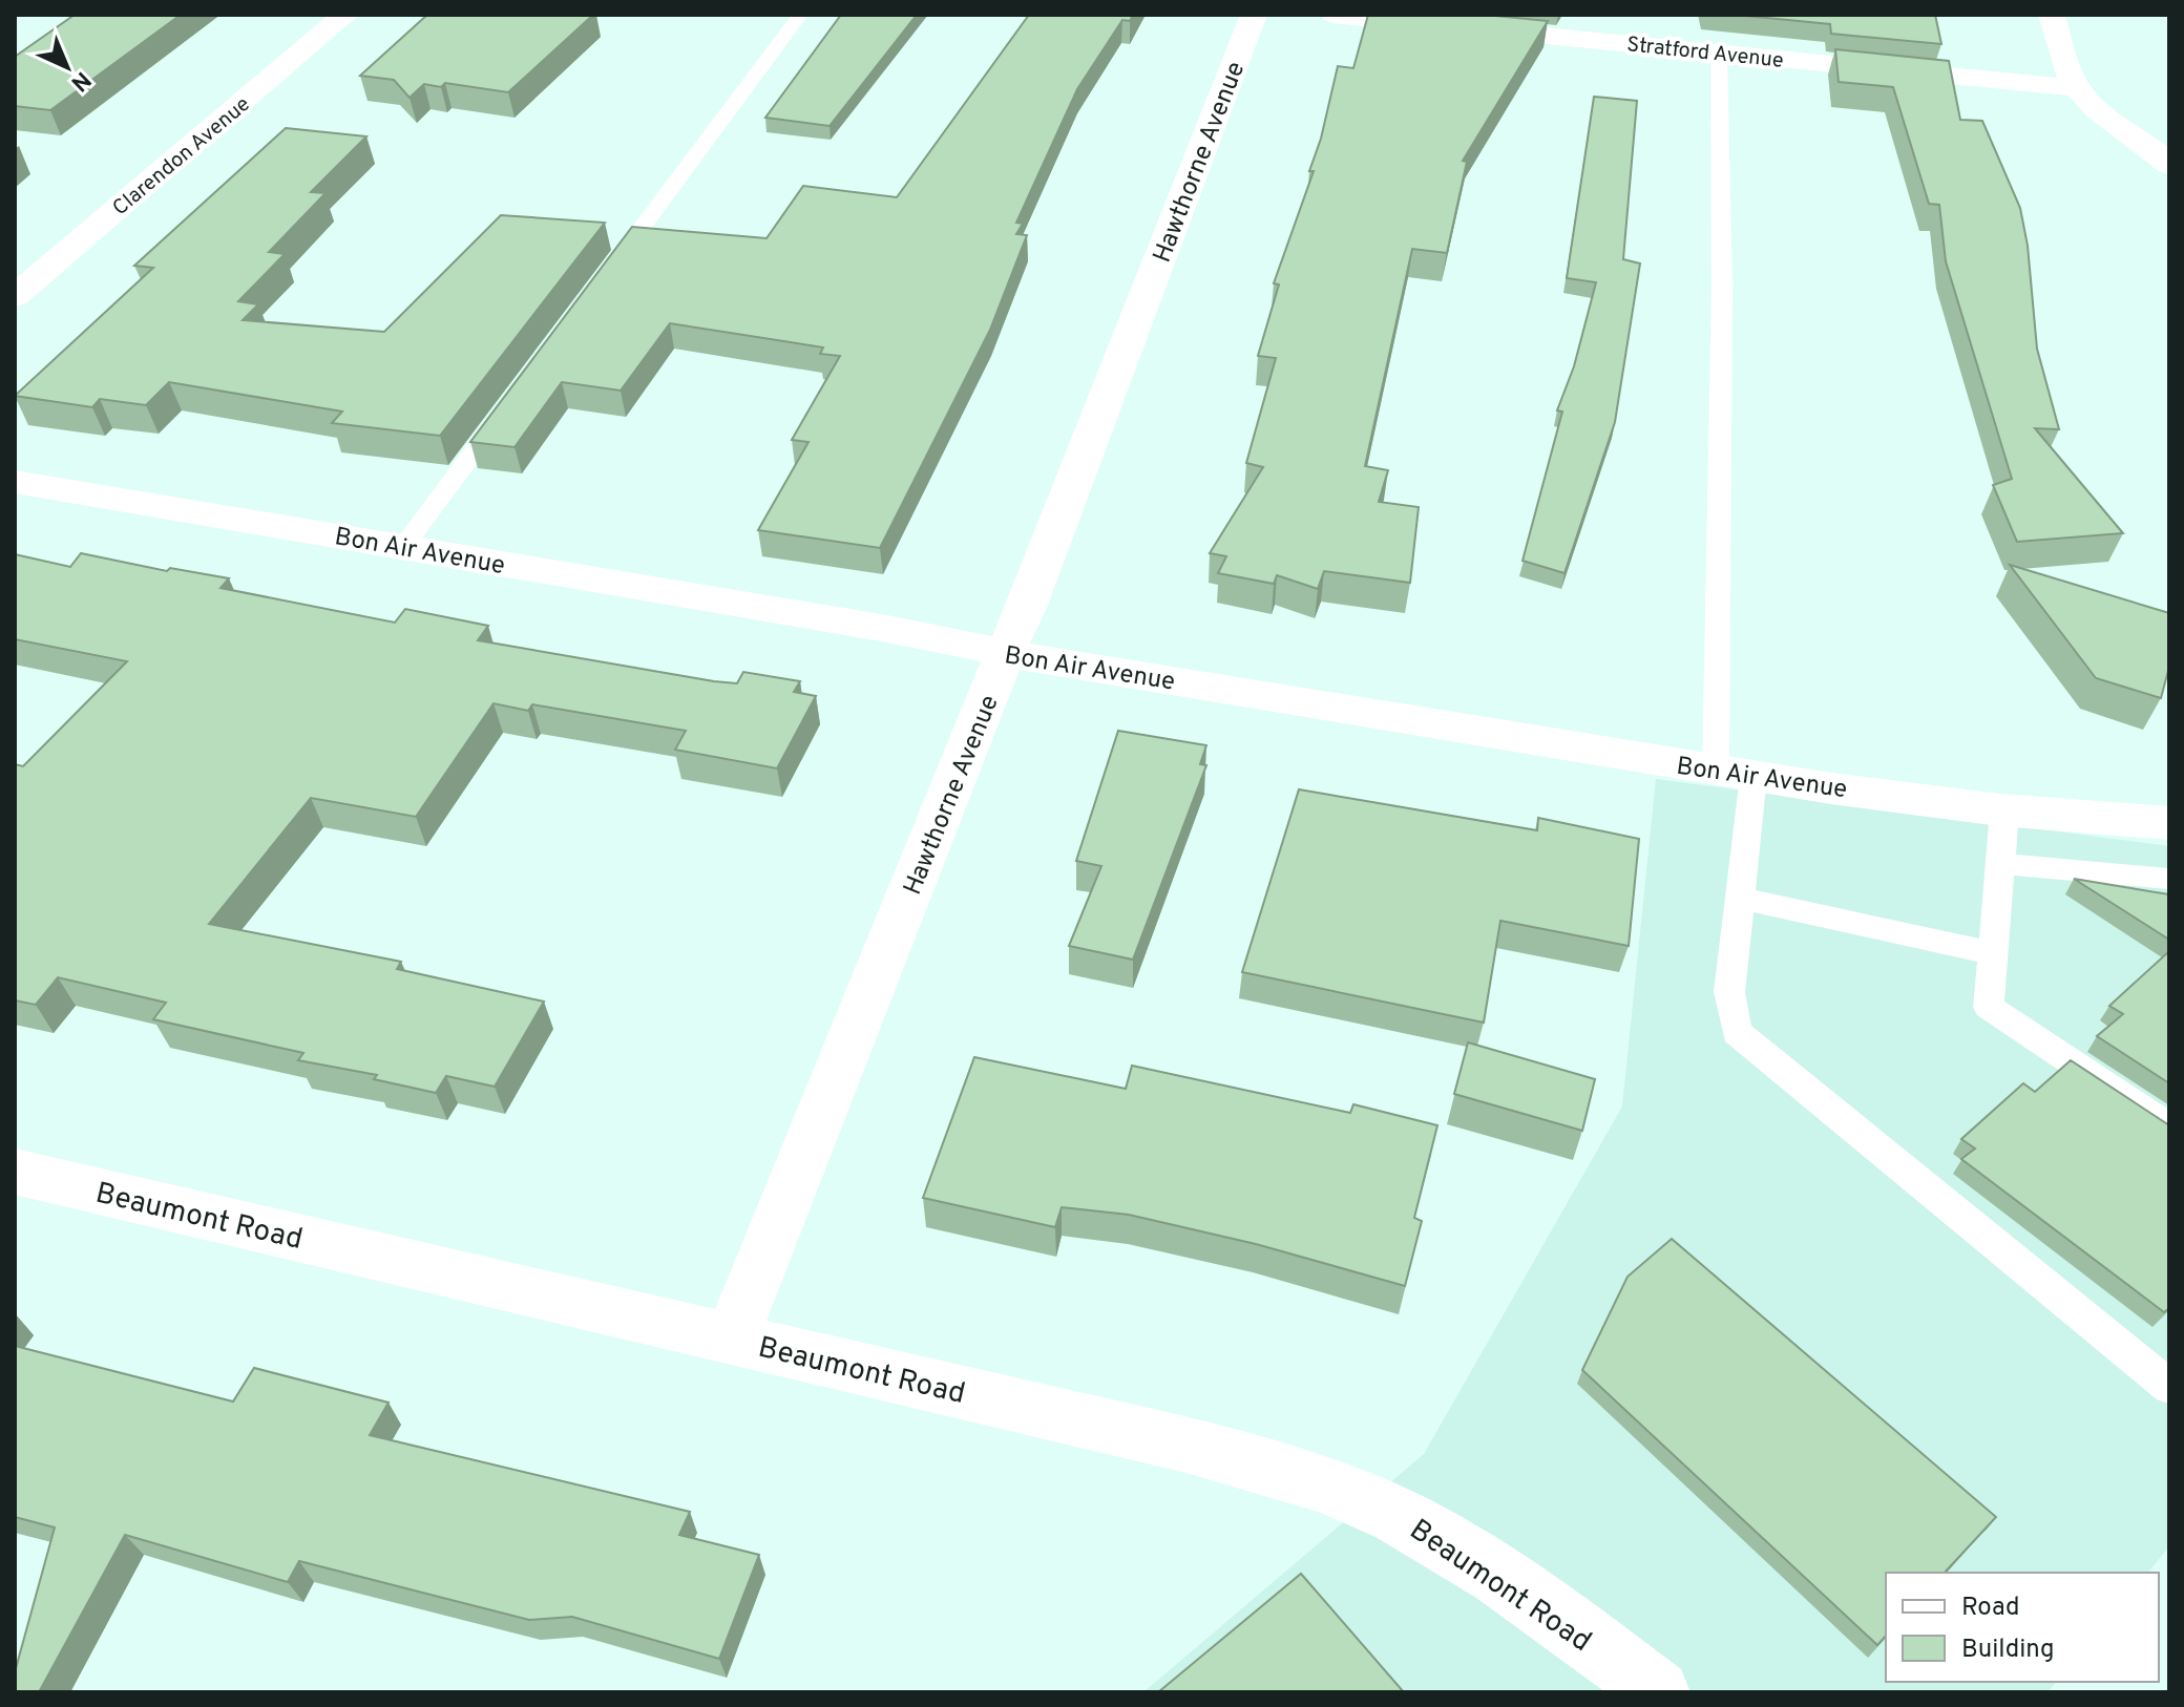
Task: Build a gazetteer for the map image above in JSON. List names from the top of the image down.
{
  "streets": {
    "street": [
      "Stratford Avenue",
      "Clarendon Avenue",
      "Hawthorne Avenue",
      "Bon Air Avenue",
      "Beaumont Road"
    ]
  },
  "crossings": [
    ["Hawthorne Avenue", "Bon Air Avenue"],
    ["Hawthorne Avenue", "Beaumont Road"]
  ],
  "legend": ["Road", "Building"],
  "north": "bottom right"
}
